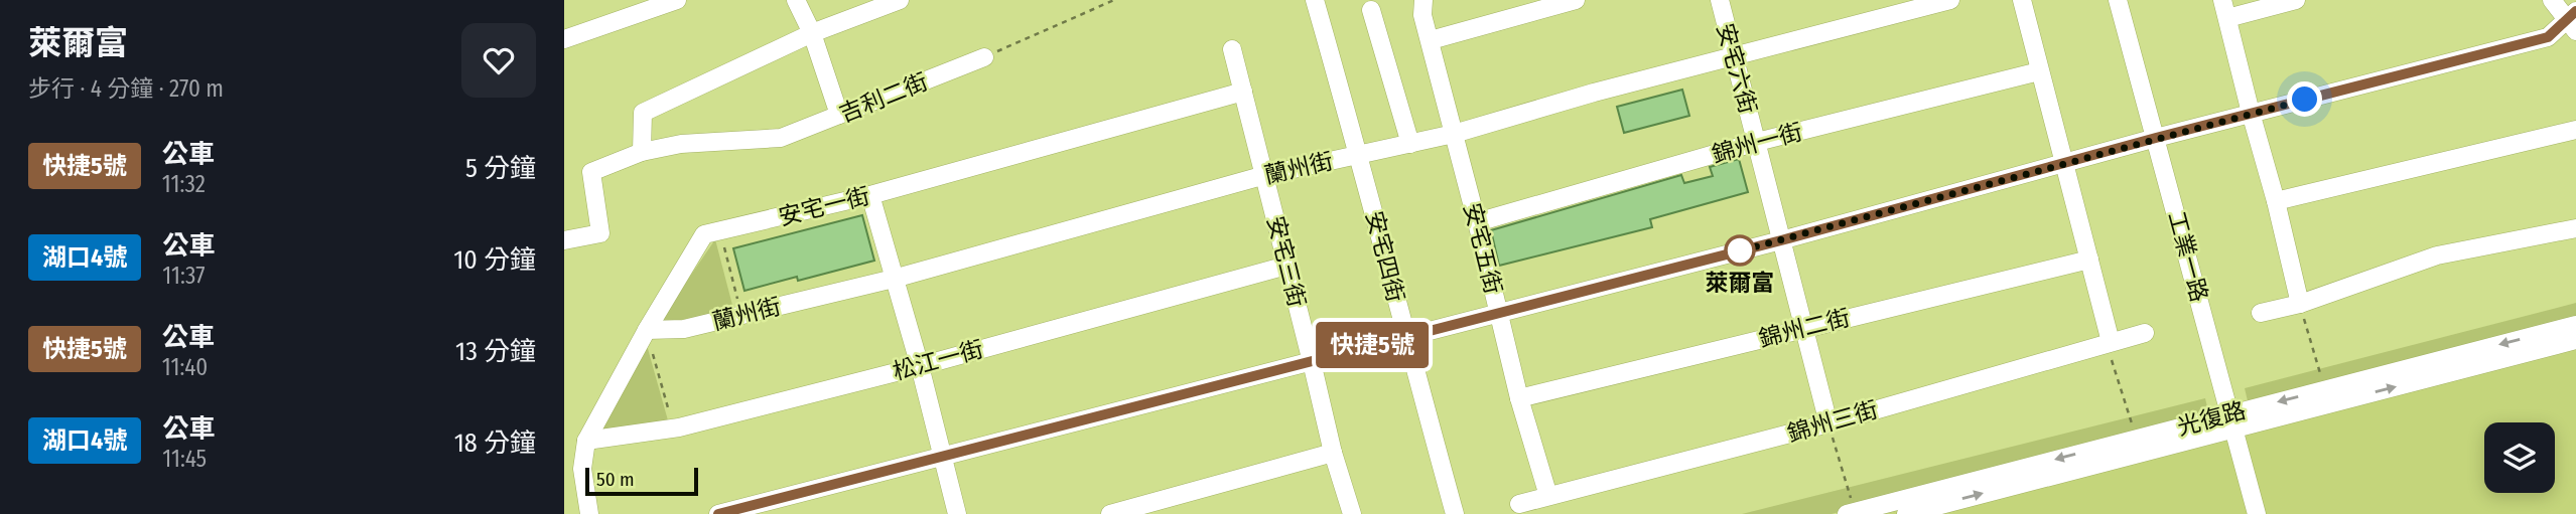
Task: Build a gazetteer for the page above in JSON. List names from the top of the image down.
{
  "streets": {
    "street": [
      "安宅六街",
      "吉利二街",
      "錦州一街",
      "蘭州街",
      "安宅一街",
      "安宅五街",
      "安宅四街",
      "工業一路",
      "安宅三街",
      "錦州二街",
      "松江一街",
      "光復路",
      "錦州三街"
    ]
  },
  "crossings": [
    ["安宅六街", "錦州一街"],
    ["安宅六街", "蘭州街"],
    ["安宅六街", "錦州二街"],
    ["安宅六街", "錦州三街"],
    ["錦州一街", "安宅五街"],
    ["蘭州街", "安宅一街"],
    ["蘭州街", "安宅五街"],
    ["蘭州街", "安宅四街"],
    ["蘭州街", "安宅三街"],
    ["安宅一街", "安宅三街"],
    ["安宅一街", "松江一街"],
    ["安宅五街", "錦州二街"],
    ["安宅五街", "錦州三街"],
    ["工業一路", "光復路"],
    ["安宅三街", "松江一街"]
  ],
  "places": ["萊爾富"],
  "lines": ["bus line 快捷5號"],
  "scale_bar": "50 m",
  "page": {
    "heading": ["萊爾富", "步行 · 4 分鐘 · 270 m"],
    "on_map": "快捷5號",
    "list": [
      {
        "mark": "快捷5號",
        "name": "公車",
        "note": "11:32",
        "value": "5 分鐘"
      },
      {
        "mark": "湖口4號",
        "name": "公車",
        "note": "11:37",
        "value": "10 分鐘"
      },
      {
        "mark": "快捷5號",
        "name": "公車",
        "note": "11:40",
        "value": "13 分鐘"
      },
      {
        "mark": "湖口4號",
        "name": "公車",
        "note": "11:45",
        "value": "18 分鐘"
      }
    ],
    "scale": "50 m"
  }
}
